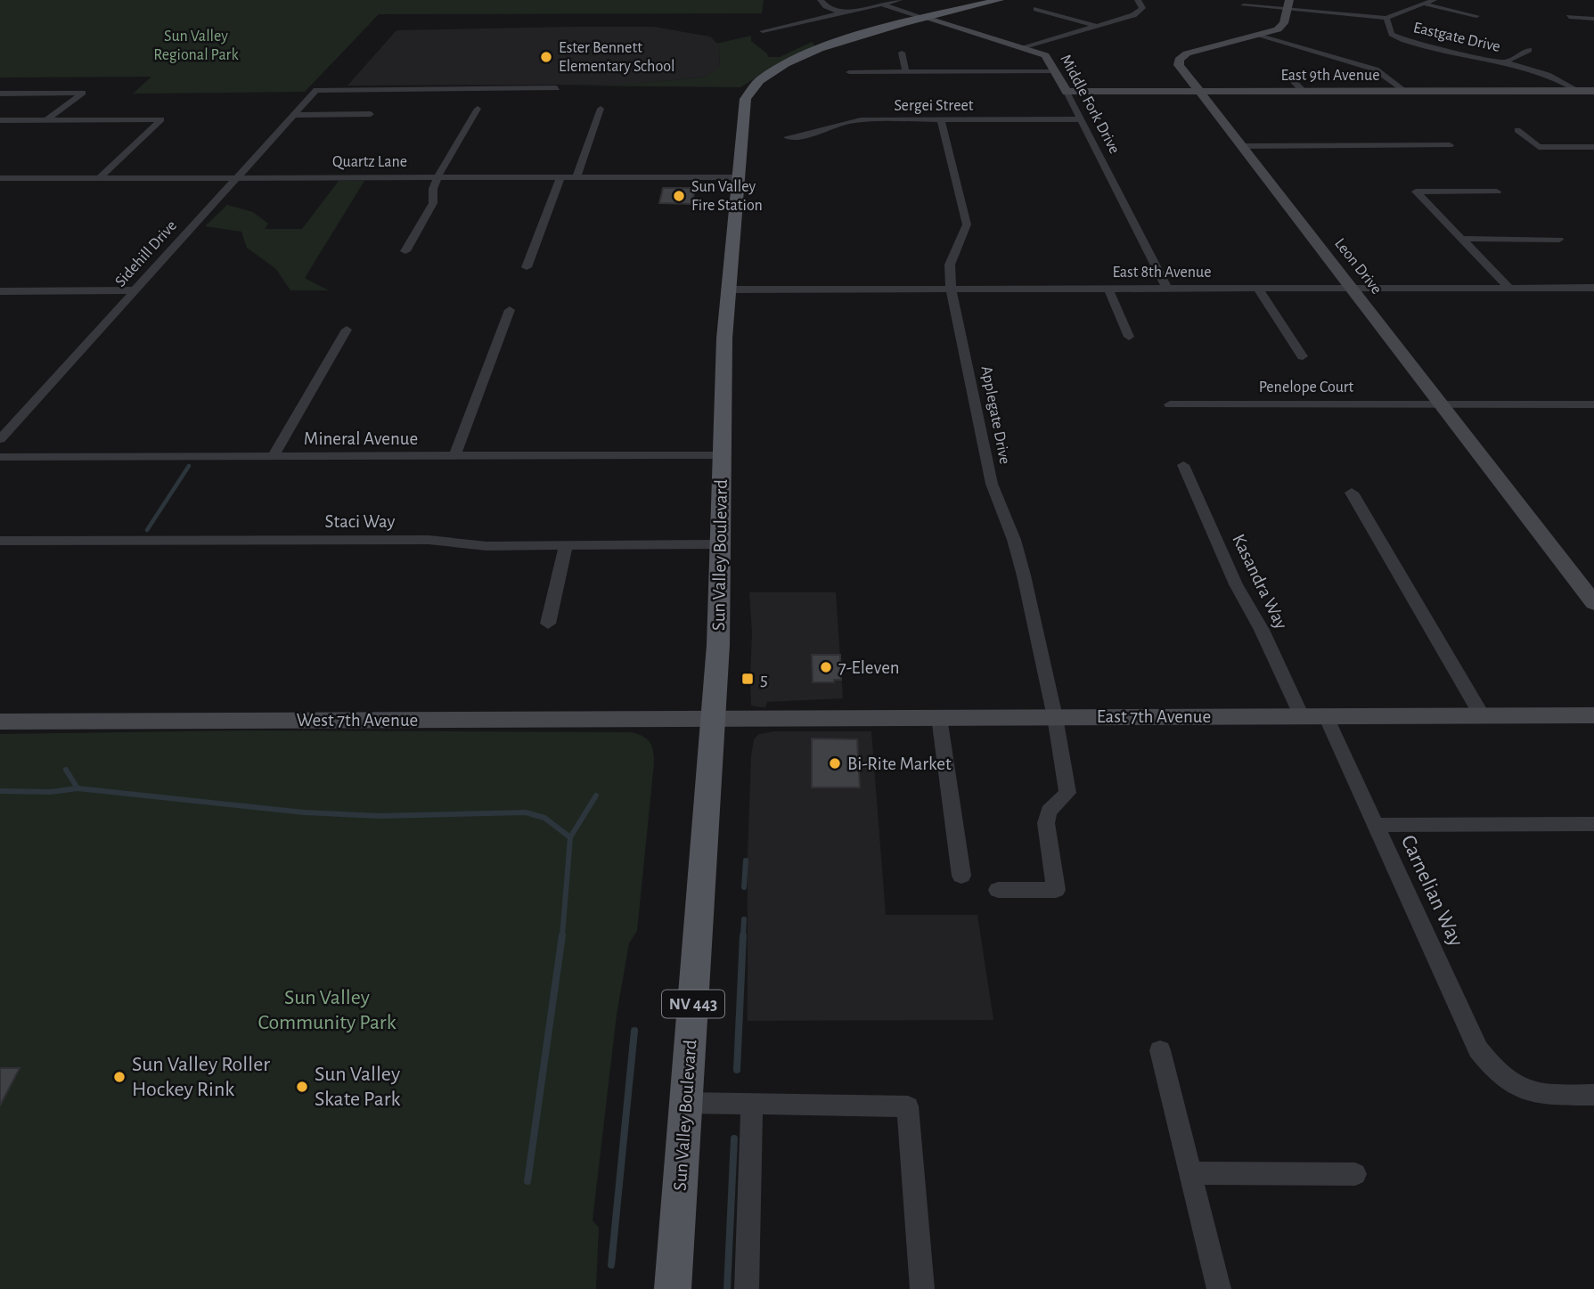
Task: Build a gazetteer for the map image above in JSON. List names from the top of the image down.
{
  "streets": {
    "main road": ["Sun Valley Boulevard", "NV 443"],
    "street": [
      "Eastgate Drive",
      "East 9th Avenue",
      "Middle Fork Drive",
      "Sergei Street",
      "Quartz Lane",
      "Sidehill Drive",
      "Leon Drive",
      "East 8th Avenue",
      "Penelope Court",
      "Applegate Drive",
      "Mineral Avenue",
      "Staci Way",
      "Kasandra Way",
      "East 7th Avenue",
      "West 7th Avenue",
      "Carnelian Way"
    ]
  },
  "crossings": [
    ["Eastgate Drive", "East 9th Avenue"],
    ["East 9th Avenue", "Middle Fork Drive"],
    ["East 9th Avenue", "Leon Drive"],
    ["Middle Fork Drive", "Sergei Street"],
    ["Middle Fork Drive", "East 8th Avenue"],
    ["Middle Fork Drive", "Sun Valley Boulevard"],
    ["Sergei Street", "Applegate Drive"],
    ["Quartz Lane", "Sidehill Drive"],
    ["Quartz Lane", "Sun Valley Boulevard"],
    ["Leon Drive", "East 8th Avenue"],
    ["Leon Drive", "Penelope Court"],
    ["East 8th Avenue", "Applegate Drive"],
    ["East 8th Avenue", "Sun Valley Boulevard"],
    ["Applegate Drive", "East 7th Avenue"],
    ["Mineral Avenue", "Sun Valley Boulevard"],
    ["Staci Way", "Sun Valley Boulevard"],
    ["Sun Valley Boulevard", "East 7th Avenue"],
    ["Sun Valley Boulevard", "West 7th Avenue"],
    ["Kasandra Way", "East 7th Avenue"],
    ["East 7th Avenue", "West 7th Avenue"],
    ["East 7th Avenue", "Carnelian Way"]
  ],
  "parks": ["Sun Valley Regional Park", "Sun Valley Community Park"],
  "places": {
    "other": [
      "Ester Bennett Elementary School",
      "Sun Valley Fire Station",
      "7-Eleven",
      "Bi-Rite Market",
      "Sun Valley Roller Hockey Rink",
      "Sun Valley Skate Park"
    ],
    "transit": ["5"]
  }
}
